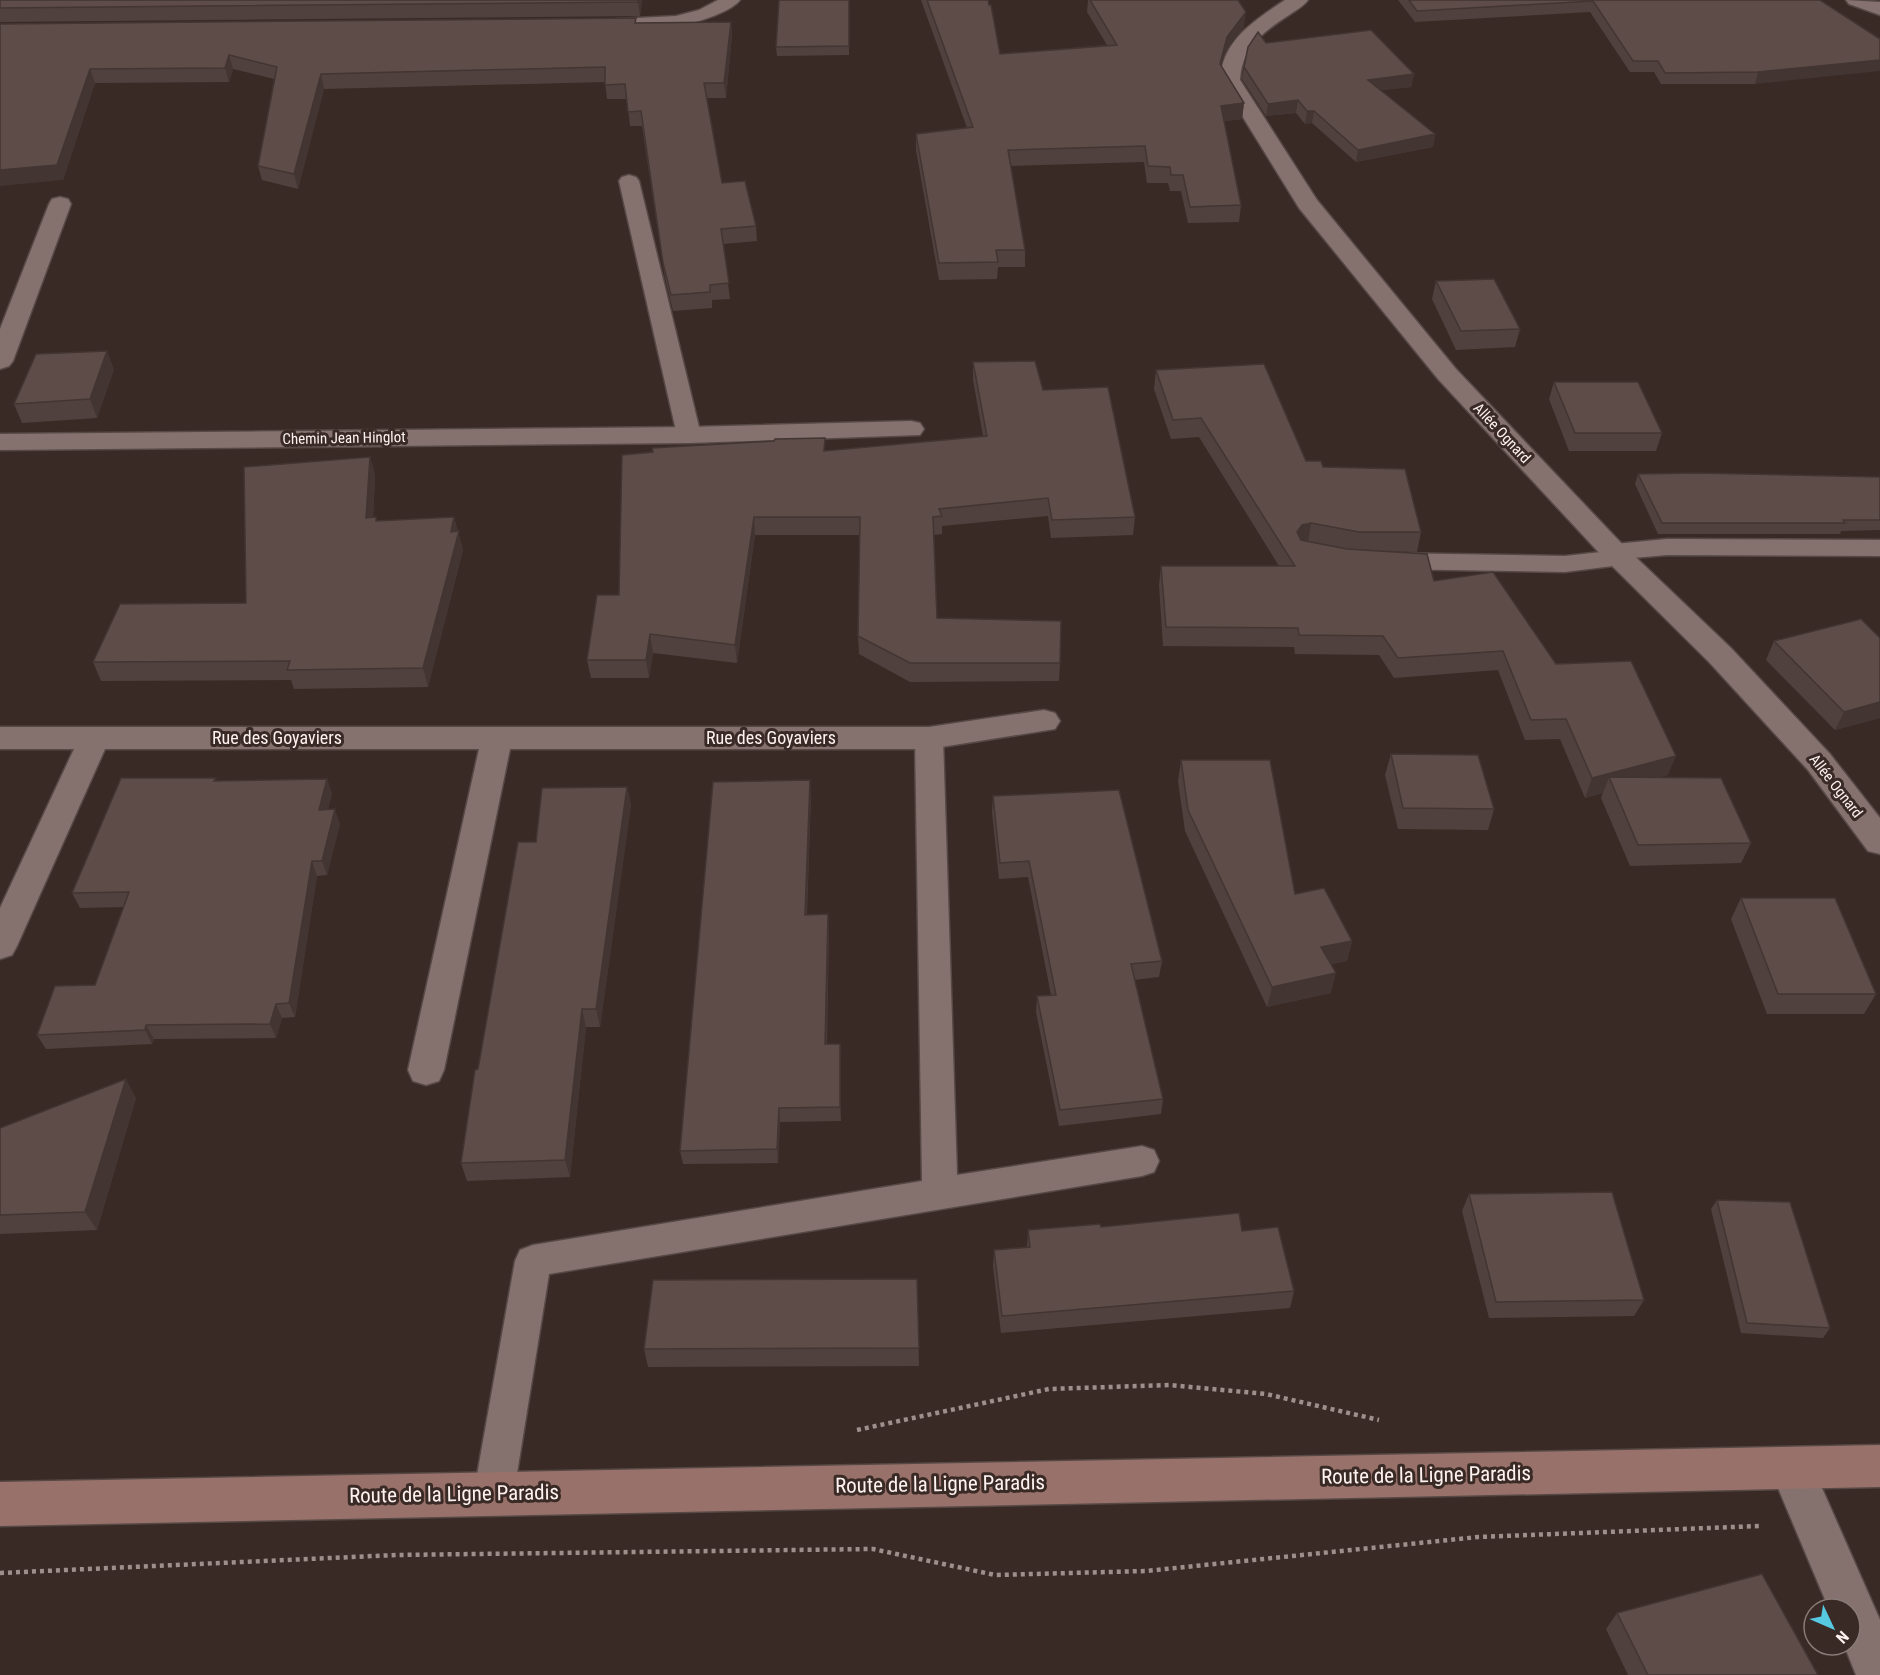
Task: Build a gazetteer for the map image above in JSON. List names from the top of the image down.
{
  "streets": {
    "main road": ["Route de la Ligne Paradis"],
    "street": ["Allée Ognard", "Chemin Jean Hinglot", "Rue des Goyaviers"]
  },
  "north": "bottom right"
}
